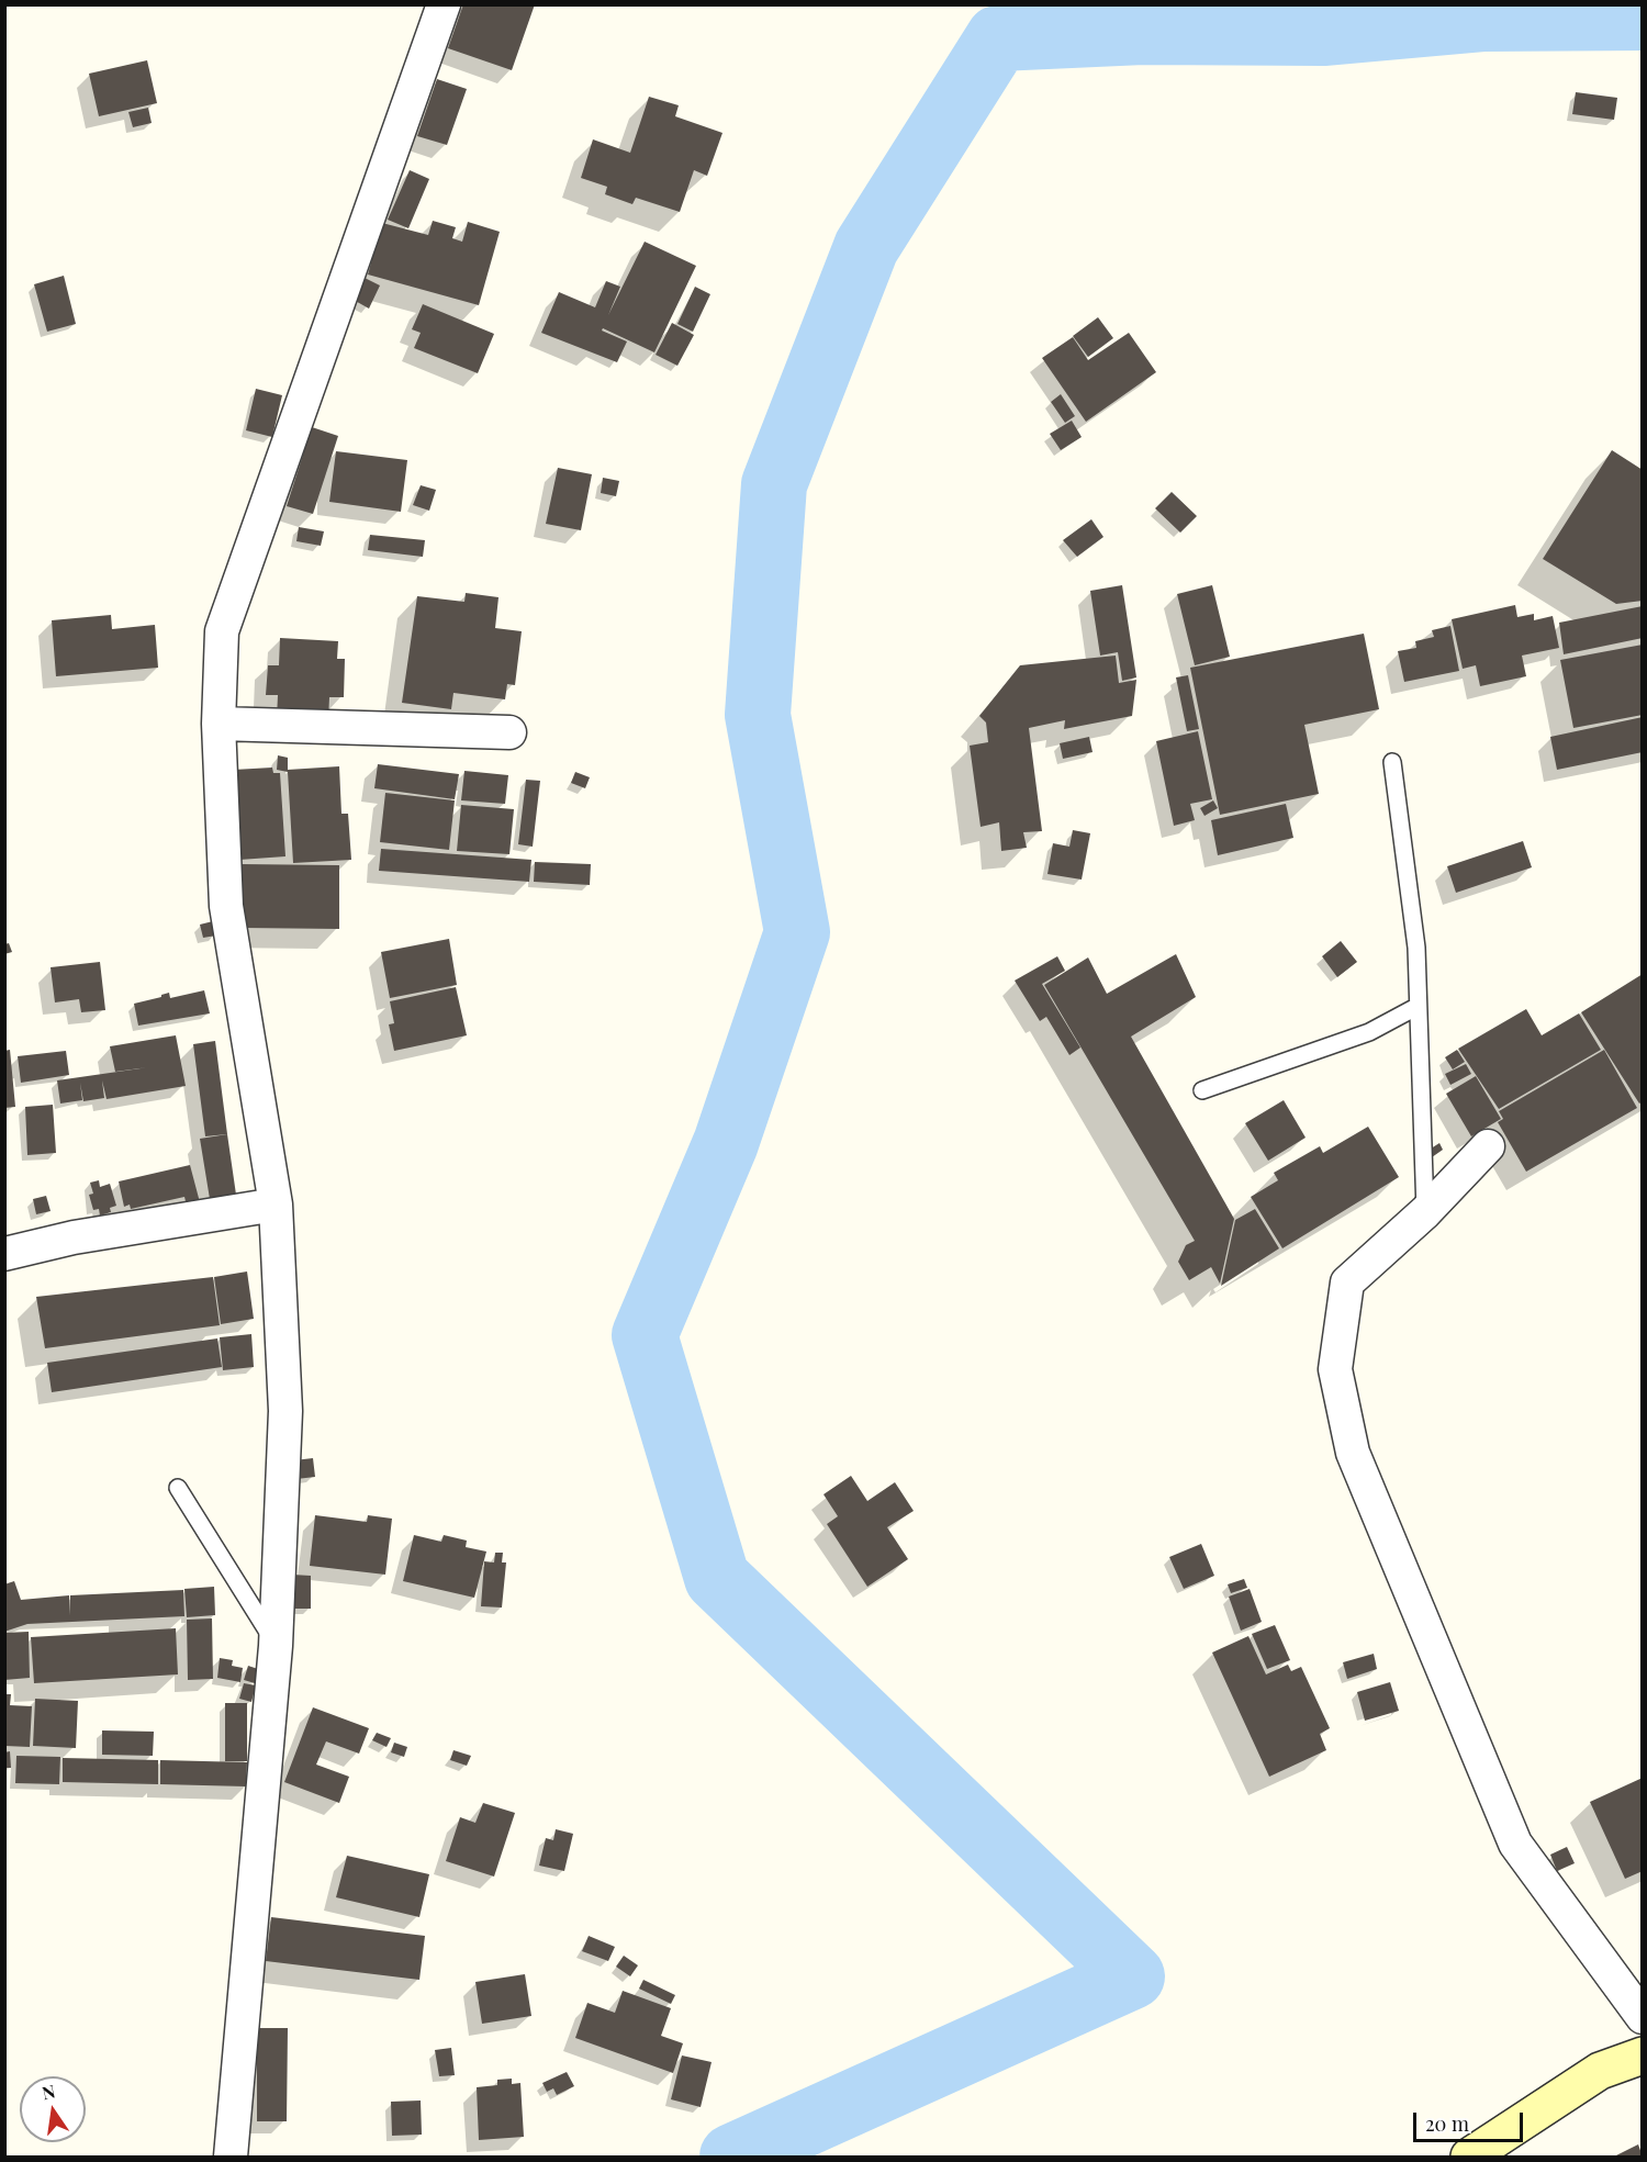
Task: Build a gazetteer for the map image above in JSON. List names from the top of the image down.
{
  "scale_bar": "20 m",
  "north": "top"
}
